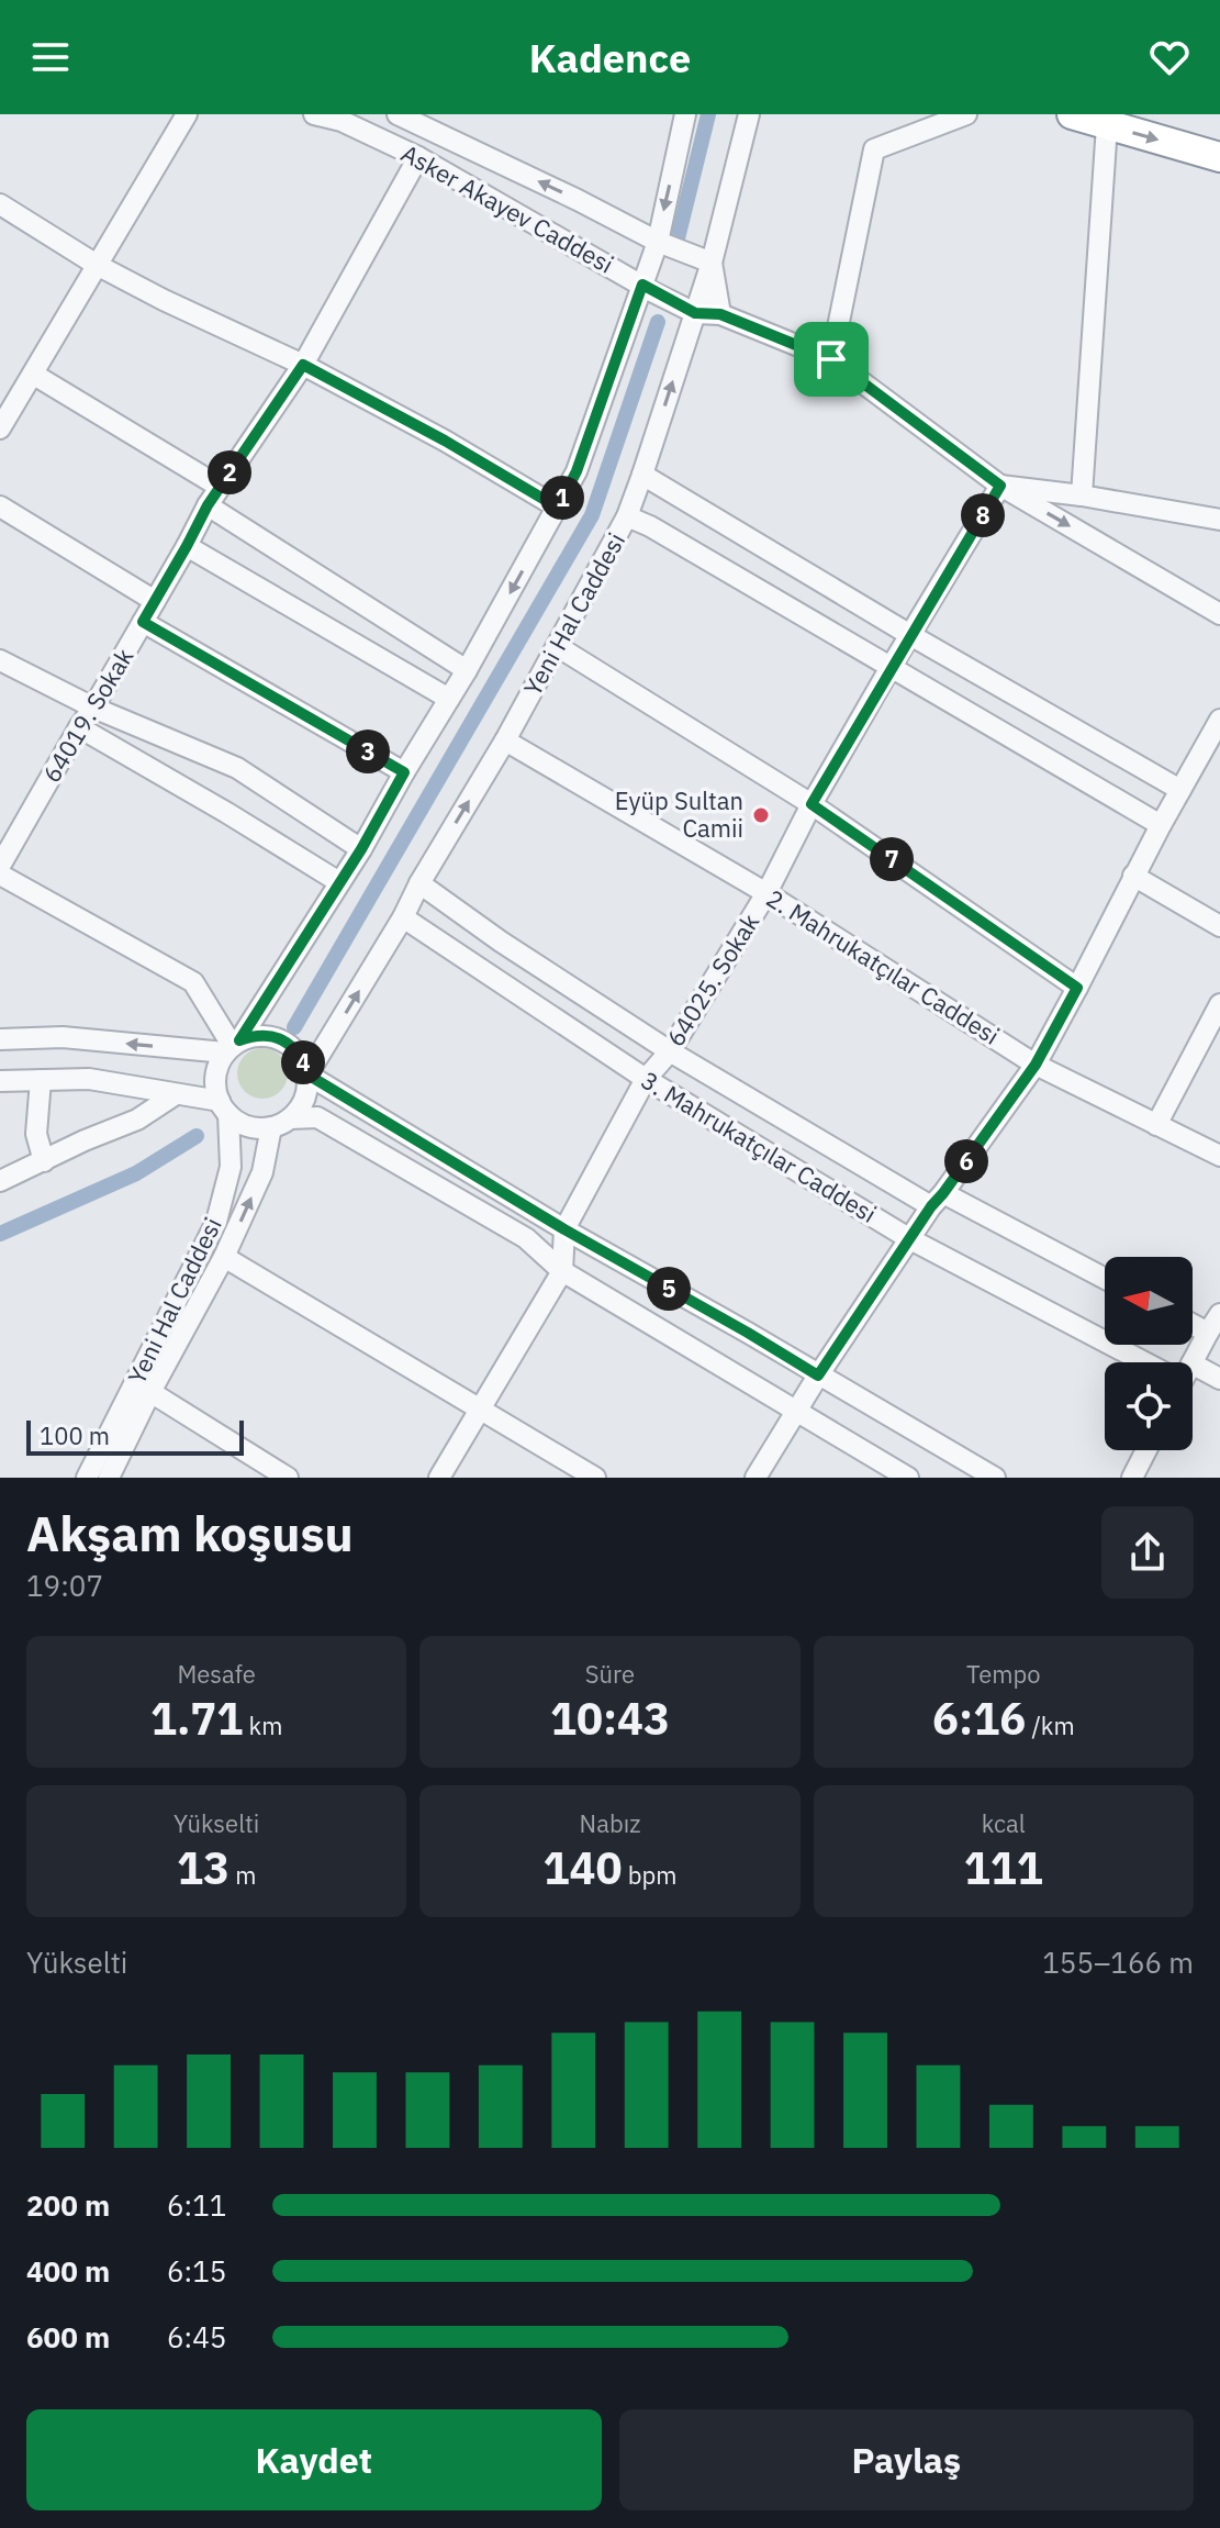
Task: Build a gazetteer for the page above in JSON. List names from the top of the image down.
{
  "streets": {
    "street": [
      "Asker Akayev Caddesi",
      "Yeni Hal Caddesi",
      "64019. Sokak",
      "2. Mahrukatçılar Caddesi",
      "64025. Sokak",
      "3. Mahrukatçılar Caddesi"
    ]
  },
  "crossings": [
    ["Asker Akayev Caddesi", "Yeni Hal Caddesi"],
    ["Asker Akayev Caddesi", "64019. Sokak"],
    ["Yeni Hal Caddesi", "2. Mahrukatçılar Caddesi"],
    ["Yeni Hal Caddesi", "3. Mahrukatçılar Caddesi"],
    ["2. Mahrukatçılar Caddesi", "64025. Sokak"],
    ["64025. Sokak", "3. Mahrukatçılar Caddesi"]
  ],
  "places": ["Eyüp Sultan Camii"],
  "scale_bar": "100 m",
  "north": "left",
  "page": {
    "header": "Kadence",
    "pins": [
      "2",
      "1",
      "8",
      "3",
      "7",
      "4",
      "6",
      "5"
    ],
    "scale": "100 m",
    "heading": ["Akşam koşusu", "19:07"],
    "stats": [
      ["Mesafe", "1.71 km"],
      ["Süre", "10:43"],
      ["Tempo", "6:16 /km"],
      ["Yükselti", "13 m"],
      ["Nabız", "140 bpm"],
      ["kcal", "111"]
    ],
    "chart": ["Yükselti", "155–166 m"],
    "list": [
      {
        "name": "200 m",
        "note": "6:11"
      },
      {
        "name": "400 m",
        "note": "6:15"
      },
      {
        "name": "600 m",
        "note": "6:45"
      }
    ],
    "buttons": ["Kaydet", "Paylaş"]
  }
}
